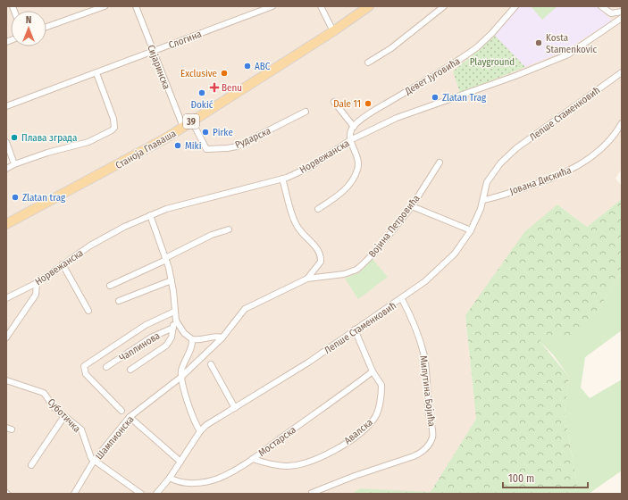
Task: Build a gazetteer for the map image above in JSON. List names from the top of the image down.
{
  "streets": {
    "main road": ["39", "Станоја Главаша"],
    "street": [
      "Слогина",
      "Сијаринска",
      "Девет Југовића",
      "Лепше Стаменковић",
      "Рударска",
      "Норвежанска",
      "Јована Дискића",
      "Војина Петровића",
      "Чаплинова",
      "Милутина Бојића",
      "Суботичка",
      "Авалска",
      "Шампионска",
      "Мостарска"
    ]
  },
  "crossings": [
    ["Слогина", "Сијаринска"],
    ["Сијаринска", "Станоја Главаша"],
    ["Лепше Стаменковић", "Јована Дискића"],
    ["Лепше Стаменковић", "Милутина Бојића"],
    ["Лепше Стаменковић", "Авалска"],
    ["Лепше Стаменковић", "Мостарска"],
    ["Рударска", "Станоја Главаша"],
    ["Војина Петровића", "Шампионска"],
    ["Суботичка", "Шампионска"],
    ["Авалска", "Мостарска"]
  ],
  "parks": ["Playground"],
  "places": {
    "other": [
      "Kosta Stamenkovic",
      "ABC",
      "Exclusive",
      "Đokić",
      "Zlatan Trag",
      "Dale 11",
      "Pirke",
      "Плава зграда",
      "Miki",
      "Zlatan trag"
    ],
    "health": ["Benu"]
  },
  "scale_bar": "100 m",
  "north": "top"
}
